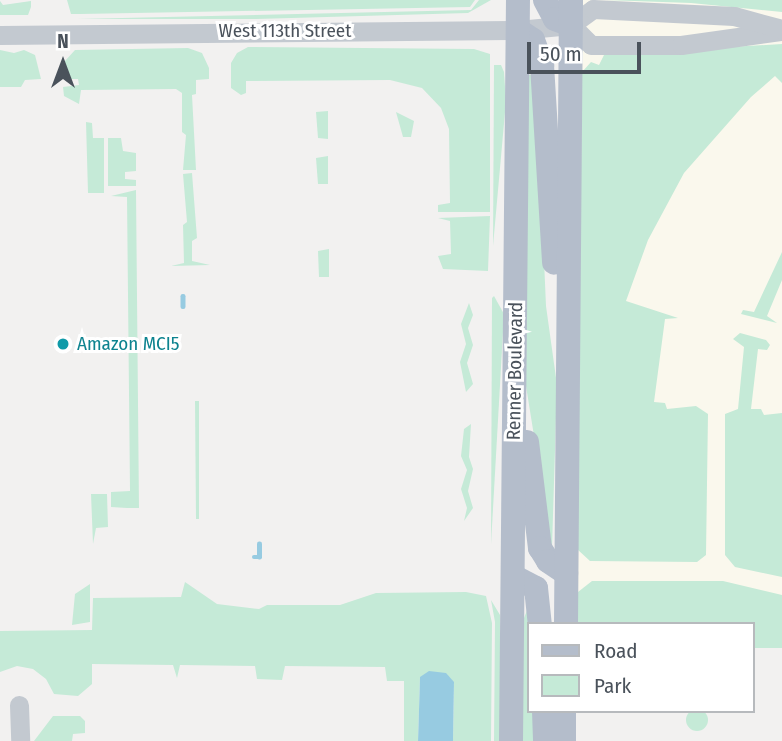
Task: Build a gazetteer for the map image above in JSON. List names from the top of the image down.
{
  "streets": {
    "main road": ["Renner Boulevard"],
    "street": ["West 113th Street"]
  },
  "crossings": [
    ["West 113th Street", "Renner Boulevard"]
  ],
  "places": ["Amazon MCI5"],
  "legend": ["Road", "Park"],
  "scale_bar": "50 m",
  "north": "top"
}
